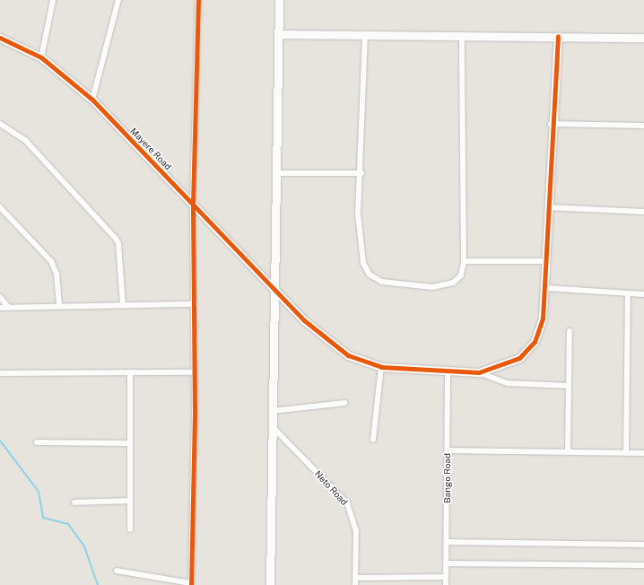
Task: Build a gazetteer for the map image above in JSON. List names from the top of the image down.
{
  "streets": {
    "street": ["Mayere Road", "Bango Road", "Neto Road"]
  },
  "crossings": [
    ["Mayere Road", "Bango Road"]
  ]
}
